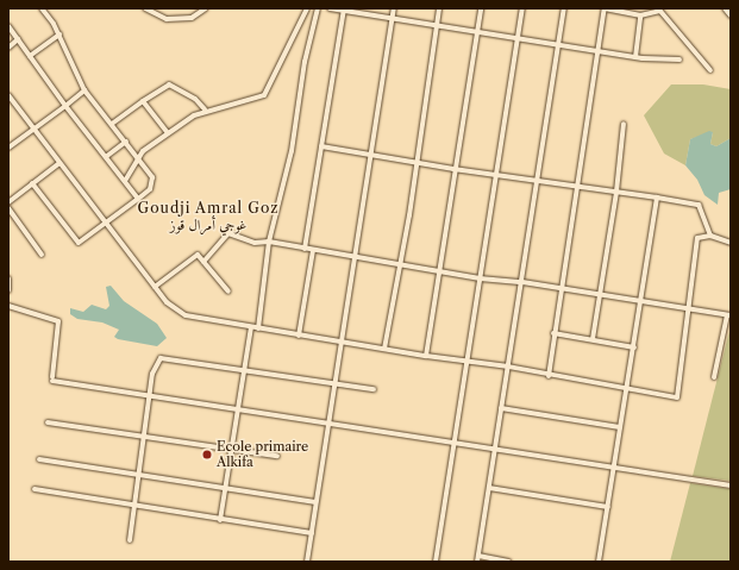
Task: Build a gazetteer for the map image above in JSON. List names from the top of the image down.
{
  "districts": ["Goudji Amral Goz غوجي أمرال قوز"],
  "places": ["Ecole primaire Alkifa"]
}
